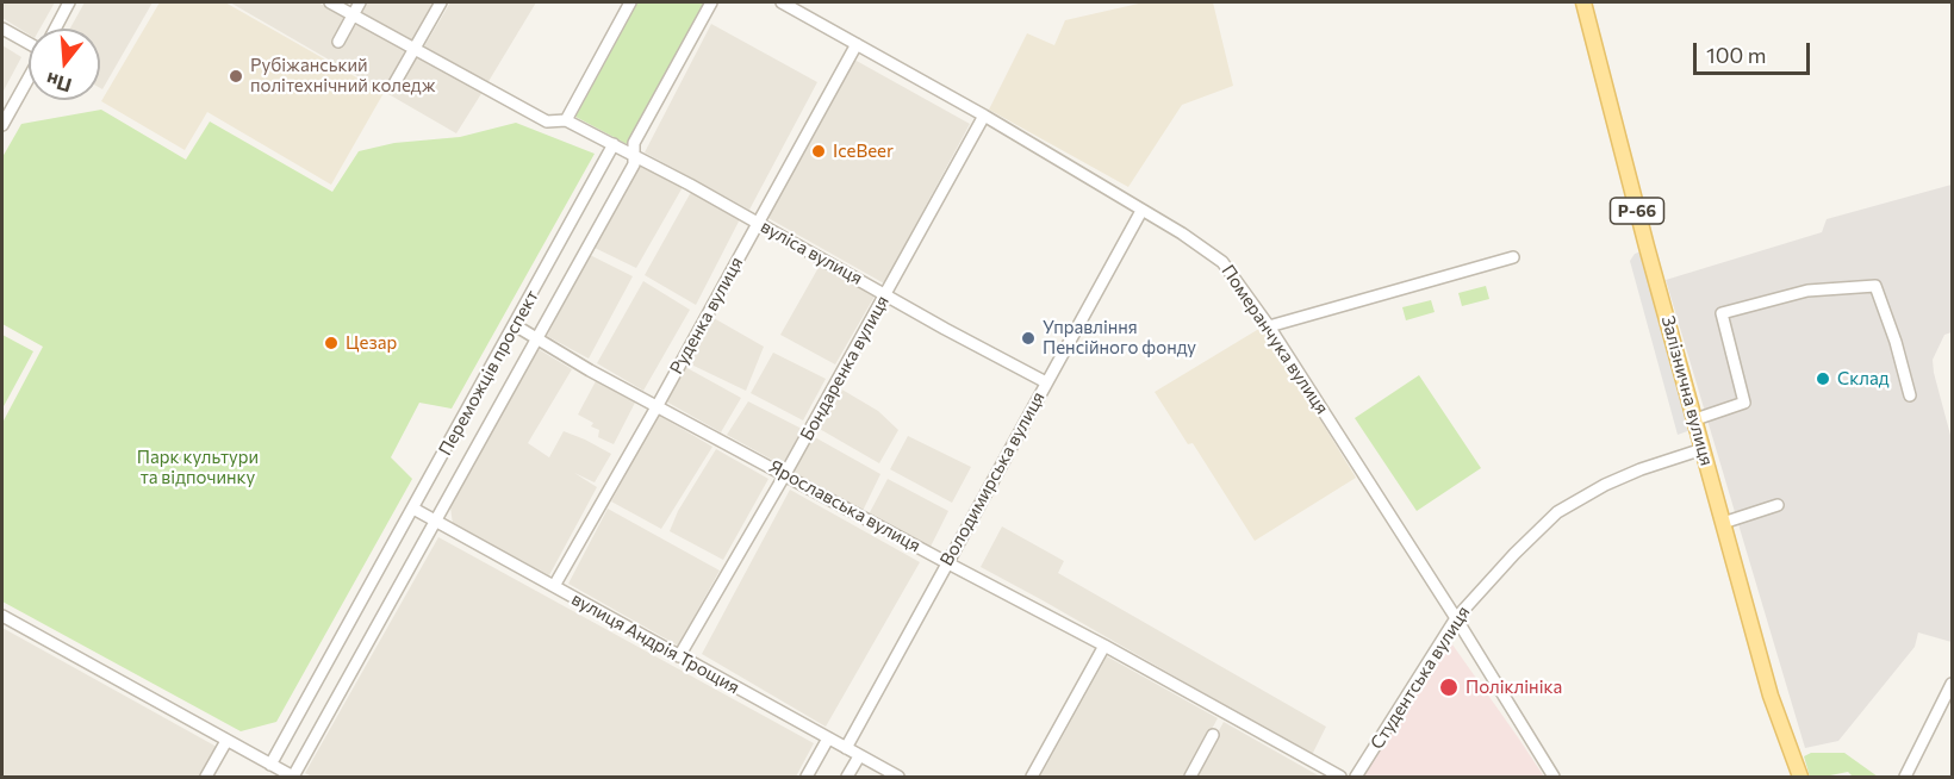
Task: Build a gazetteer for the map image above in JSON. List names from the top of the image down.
{
  "streets": {
    "main road": ["Р-66", "Залізнична вулиця"],
    "street": [
      "вуліса вулиця",
      "Руденка вулиця",
      "Померанчука вулиця",
      "Бондаренка вулиця",
      "Переможців проспект",
      "Володимирська вулиця",
      "Ярославська вулиця",
      "вулиця Андрія Трощия",
      "Студентська вулиця"
    ]
  },
  "crossings": [
    ["вуліса вулиця", "Руденка вулиця"],
    ["вуліса вулиця", "Бондаренка вулиця"],
    ["вуліса вулиця", "Переможців проспект"],
    ["вуліса вулиця", "Володимирська вулиця"],
    ["Руденка вулиця", "Померанчука вулиця"],
    ["Руденка вулиця", "Ярославська вулиця"],
    ["Руденка вулиця", "вулиця Андрія Трощия"],
    ["Померанчука вулиця", "Бондаренка вулиця"],
    ["Померанчука вулиця", "Володимирська вулиця"],
    ["Померанчука вулиця", "Студентська вулиця"],
    ["Бондаренка вулиця", "Ярославська вулиця"],
    ["Бондаренка вулиця", "вулиця Андрія Трощия"],
    ["Переможців проспект", "Ярославська вулиця"],
    ["Переможців проспект", "вулиця Андрія Трощия"],
    ["Залізнична вулиця", "Студентська вулиця"],
    ["Володимирська вулиця", "Ярославська вулиця"],
    ["Володимирська вулиця", "вулиця Андрія Трощия"]
  ],
  "parks": ["Парк культури та відпочинку"],
  "places": [
    "Рубіжанський політехнічний коледж",
    "IceBeer",
    "Управління Пенсійного фонду",
    "Цезар",
    "Склад",
    "Поліклініка"
  ],
  "scale_bar": "100 m",
  "north": "bottom"
}
